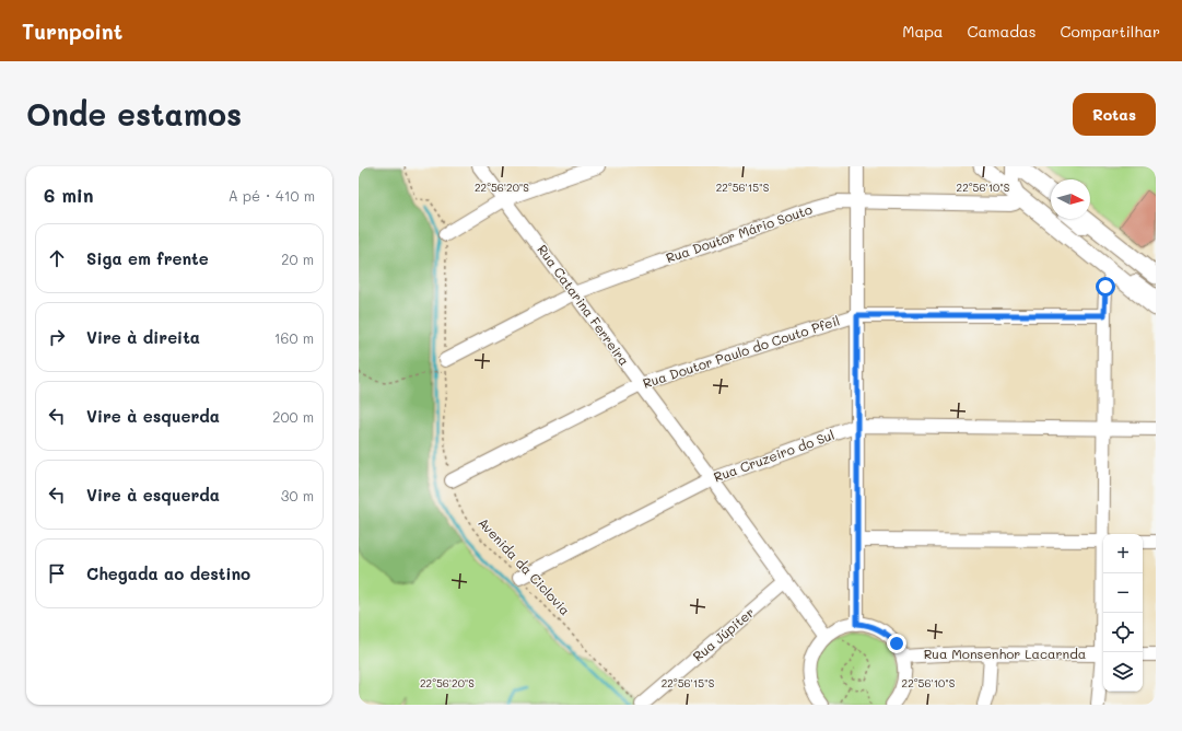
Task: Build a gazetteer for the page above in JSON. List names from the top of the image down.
{
  "streets": {
    "street": [
      "Rua Doutor Mário Souto",
      "Rua Catarina Ferreira",
      "Rua Doutor Paulo do Couto Pfeil",
      "Rua Cruzeiro do Sul",
      "Rua Júpiter",
      "Rua Monsenhor Lacarnda"
    ],
    "path": ["Avenida da Ciclovia"]
  },
  "crossings": [
    ["Rua Doutor Mário Souto", "Rua Catarina Ferreira"],
    ["Rua Doutor Mário Souto", "Avenida da Ciclovia"],
    ["Rua Catarina Ferreira", "Rua Doutor Paulo do Couto Pfeil"],
    ["Rua Catarina Ferreira", "Rua Cruzeiro do Sul"],
    ["Rua Catarina Ferreira", "Rua Júpiter"],
    ["Rua Doutor Paulo do Couto Pfeil", "Avenida da Ciclovia"],
    ["Rua Cruzeiro do Sul", "Avenida da Ciclovia"],
    ["Avenida da Ciclovia", "Rua Júpiter"]
  ],
  "north": "right",
  "page": {
    "header": "Turnpoint",
    "nav": ["Mapa", "Camadas", "Compartilhar"],
    "buttons": "Rotas",
    "title": "Onde estamos",
    "heading": ["6 min", "A pé · 410 m"],
    "list": [
      ["Siga em frente", "20 m"],
      ["Vire à direita", "160 m"],
      ["Vire à esquerda", "200 m"],
      ["Vire à esquerda", "30 m"],
      "Chegada ao destino"
    ],
    "map_buttons": ["+", "−"]
  },
  "coordinates": ["22°56'20\"S", "22°56'15\"S", "22°56'10\"S"]
}
